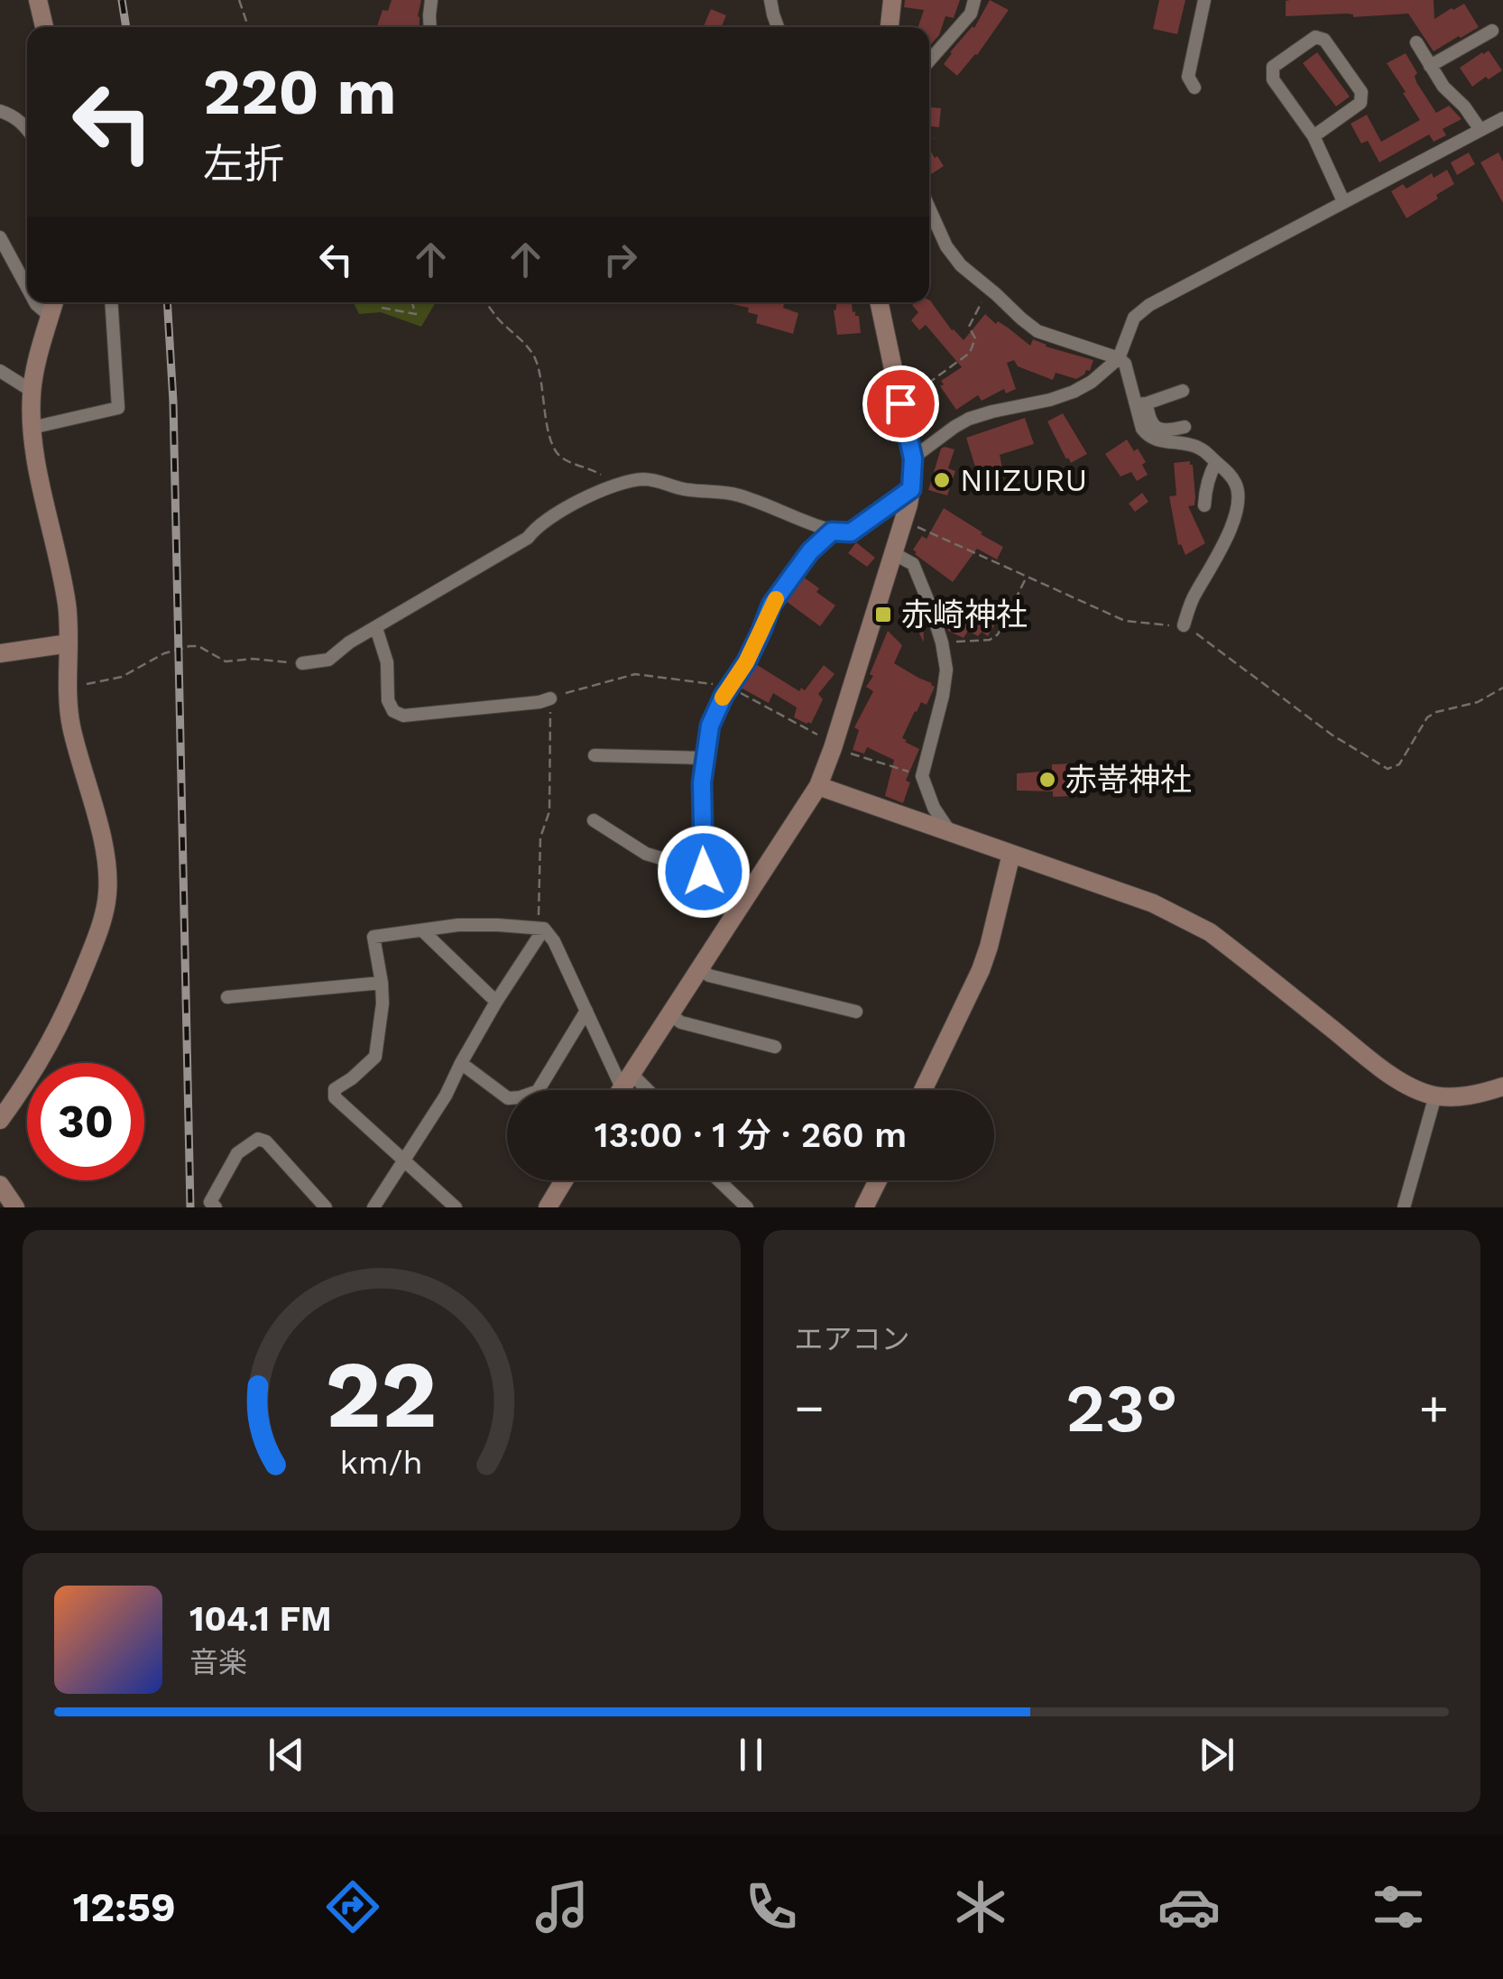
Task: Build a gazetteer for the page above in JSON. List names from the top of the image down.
{
  "places": {
    "other": ["NIIZURU", "赤嵜神社"],
    "transit": ["赤崎神社"]
  },
  "page": {
    "turn": ["220 m", "左折"],
    "limit": "30",
    "trip": "13:00 · 1 分 · 260 m",
    "tile": "エアコン",
    "heat": ["−", "23°", "+"],
    "song": ["104.1 FM", "音楽"],
    "tabs": "12:59",
    "gauge": ["22", "km/h"]
  }
}
